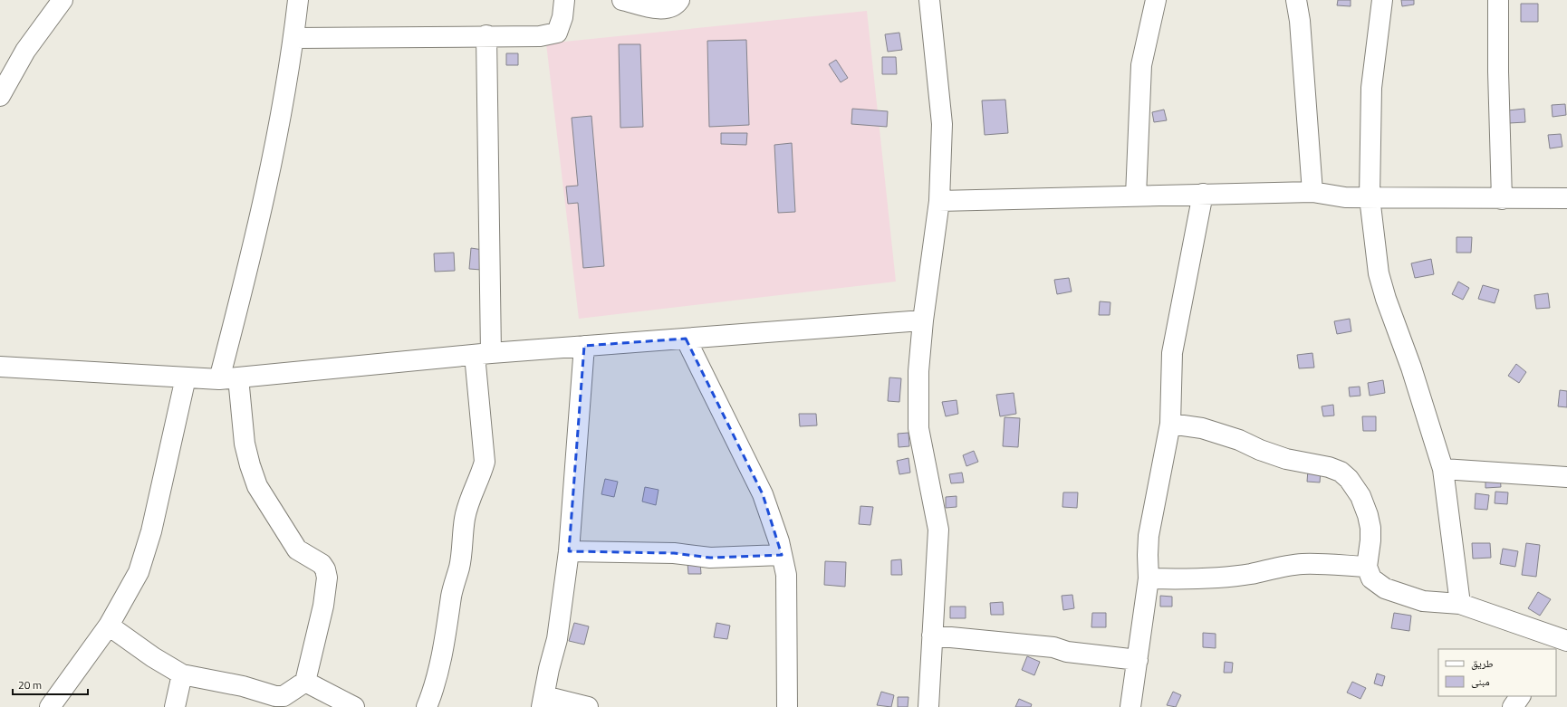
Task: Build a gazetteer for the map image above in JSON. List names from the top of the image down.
{
  "legend": ["طريق", "مبنى"],
  "scale_bar": "20 m"
}
